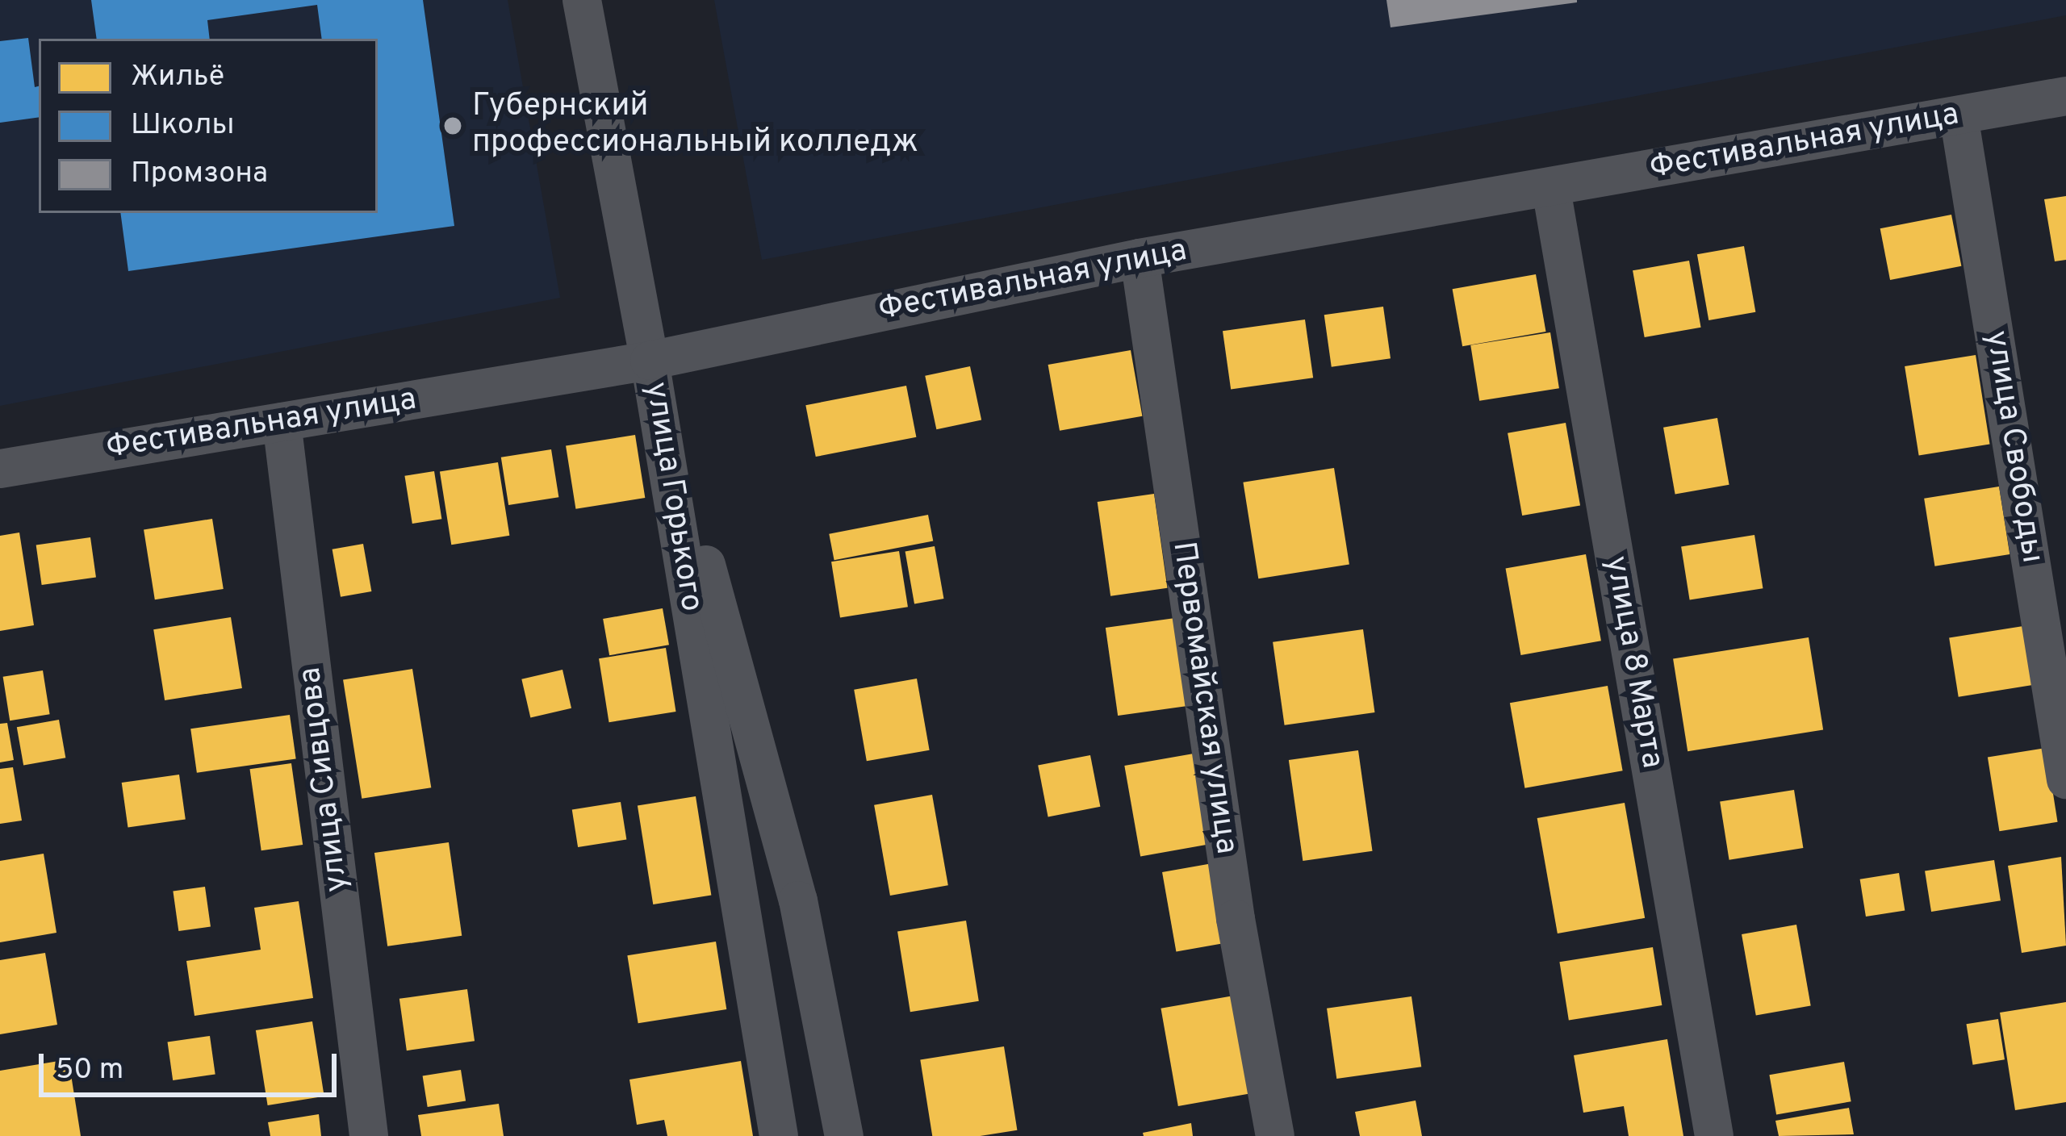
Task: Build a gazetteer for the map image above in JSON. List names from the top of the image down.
{
  "streets": {
    "street": [
      "Фестивальная улица",
      "улица Свободы",
      "улица Горького",
      "улица 8 Марта",
      "Первомайская улица",
      "улица Сивцова"
    ]
  },
  "crossings": [
    ["Фестивальная улица", "улица Свободы"],
    ["Фестивальная улица", "улица Горького"],
    ["Фестивальная улица", "улица 8 Марта"],
    ["Фестивальная улица", "Первомайская улица"],
    ["Фестивальная улица", "улица Сивцова"]
  ],
  "places": ["Губернский профессиональный колледж"],
  "legend": ["Жильё", "Школы", "Промзона"],
  "scale_bar": "50 m"
}
